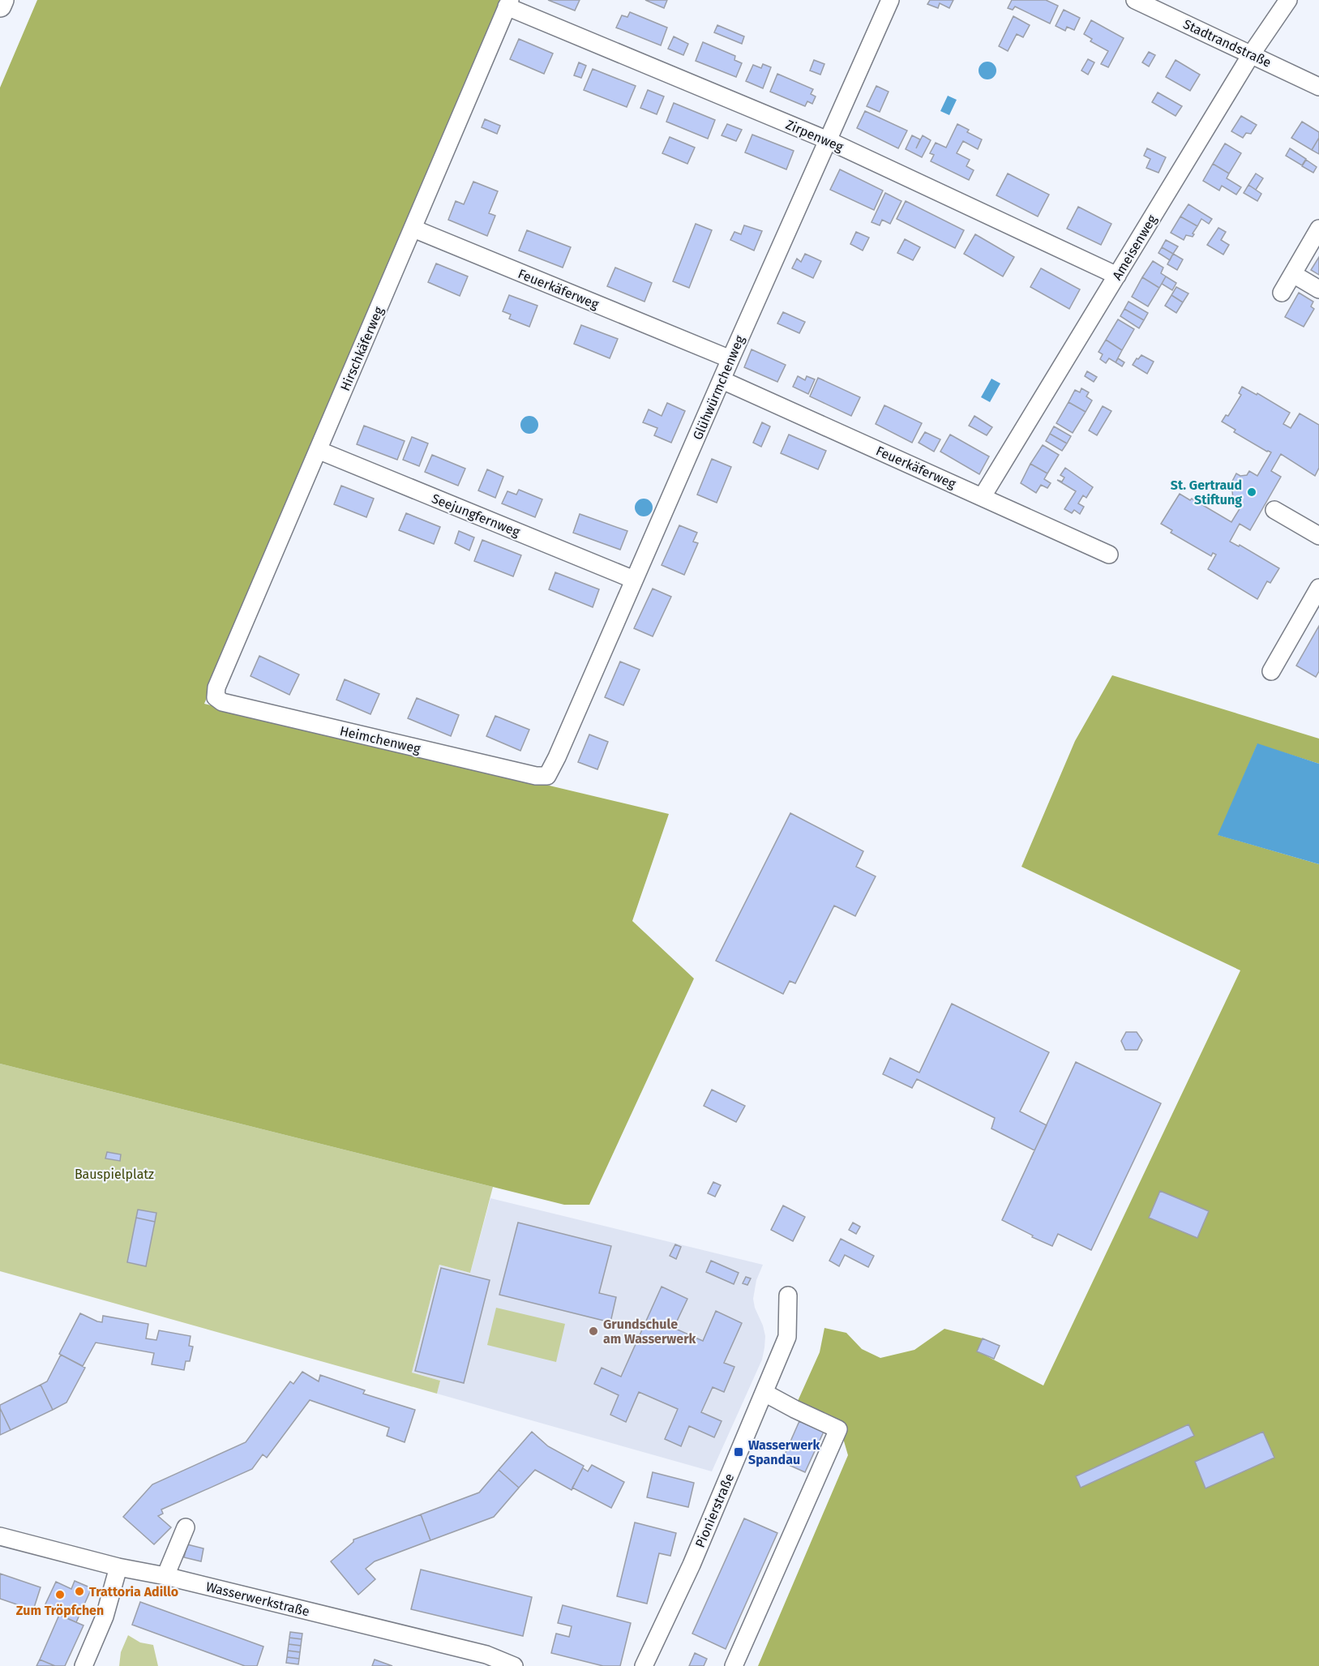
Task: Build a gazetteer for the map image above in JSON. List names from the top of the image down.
{
  "streets": {
    "street": [
      "Stadtrandstraße",
      "Zirpenweg",
      "Ameisenweg",
      "Feuerkäferweg",
      "Hirschkäferweg",
      "Glühwürmchenweg",
      "Seejungfernweg",
      "Heimchenweg",
      "Pionierstraße",
      "Wasserwerkstraße"
    ]
  },
  "crossings": [
    ["Stadtrandstraße", "Ameisenweg"],
    ["Zirpenweg", "Ameisenweg"],
    ["Zirpenweg", "Hirschkäferweg"],
    ["Zirpenweg", "Glühwürmchenweg"],
    ["Ameisenweg", "Feuerkäferweg"],
    ["Feuerkäferweg", "Hirschkäferweg"],
    ["Feuerkäferweg", "Glühwürmchenweg"],
    ["Hirschkäferweg", "Seejungfernweg"],
    ["Hirschkäferweg", "Heimchenweg"],
    ["Glühwürmchenweg", "Seejungfernweg"],
    ["Glühwürmchenweg", "Heimchenweg"]
  ],
  "parks": ["Bauspielplatz"],
  "places": {
    "other": [
      "St. Gertraud Stiftung",
      "Grundschule am Wasserwerk",
      "Trattoria Adillo",
      "Zum Tröpfchen"
    ],
    "transit": ["Wasserwerk Spandau"]
  }
}
